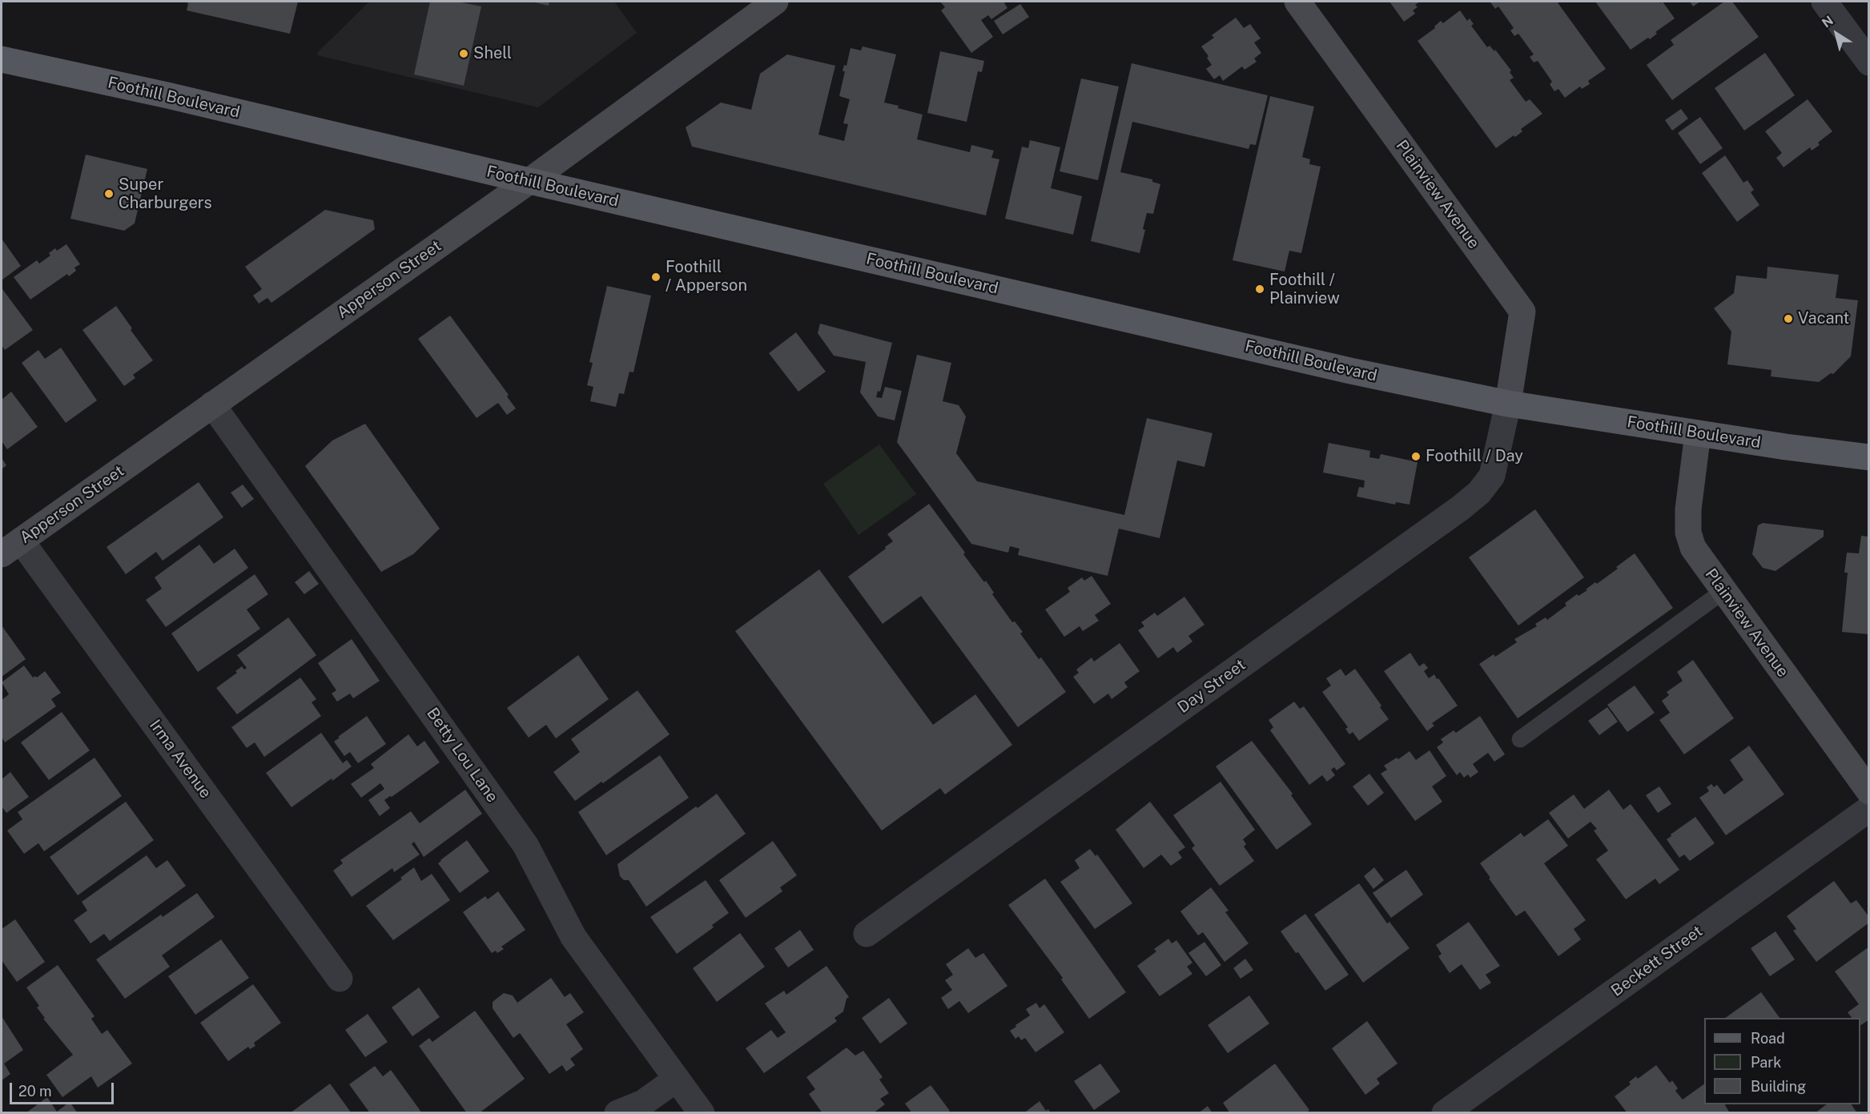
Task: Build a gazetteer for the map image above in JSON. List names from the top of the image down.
{
  "streets": {
    "main road": ["Foothill Boulevard"],
    "street": [
      "Plainview Avenue",
      "Apperson Street",
      "Day Street",
      "Betty Lou Lane",
      "Irma Avenue",
      "Beckett Street"
    ]
  },
  "crossings": [
    ["Foothill Boulevard", "Plainview Avenue"],
    ["Foothill Boulevard", "Apperson Street"],
    ["Foothill Boulevard", "Day Street"],
    ["Plainview Avenue", "Day Street"],
    ["Apperson Street", "Betty Lou Lane"],
    ["Apperson Street", "Irma Avenue"]
  ],
  "places": [
    "Shell",
    "Super Charburgers",
    "Foothill / Apperson",
    "Foothill / Plainview",
    "Vacant",
    "Foothill / Day"
  ],
  "legend": ["Road", "Park", "Building"],
  "scale_bar": "20 m",
  "north": "top left"
}
